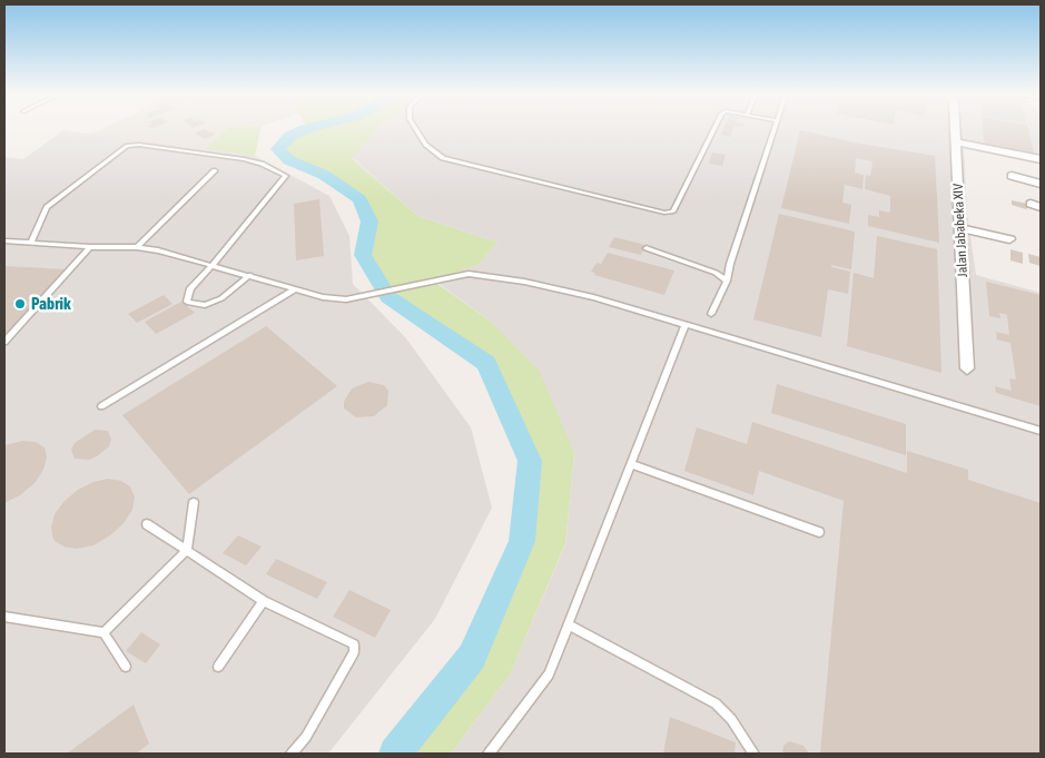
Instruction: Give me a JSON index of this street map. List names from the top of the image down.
{
  "streets": {
    "street": ["Jalan Jababeka XIV"]
  },
  "places": ["Pabrik"]
}
